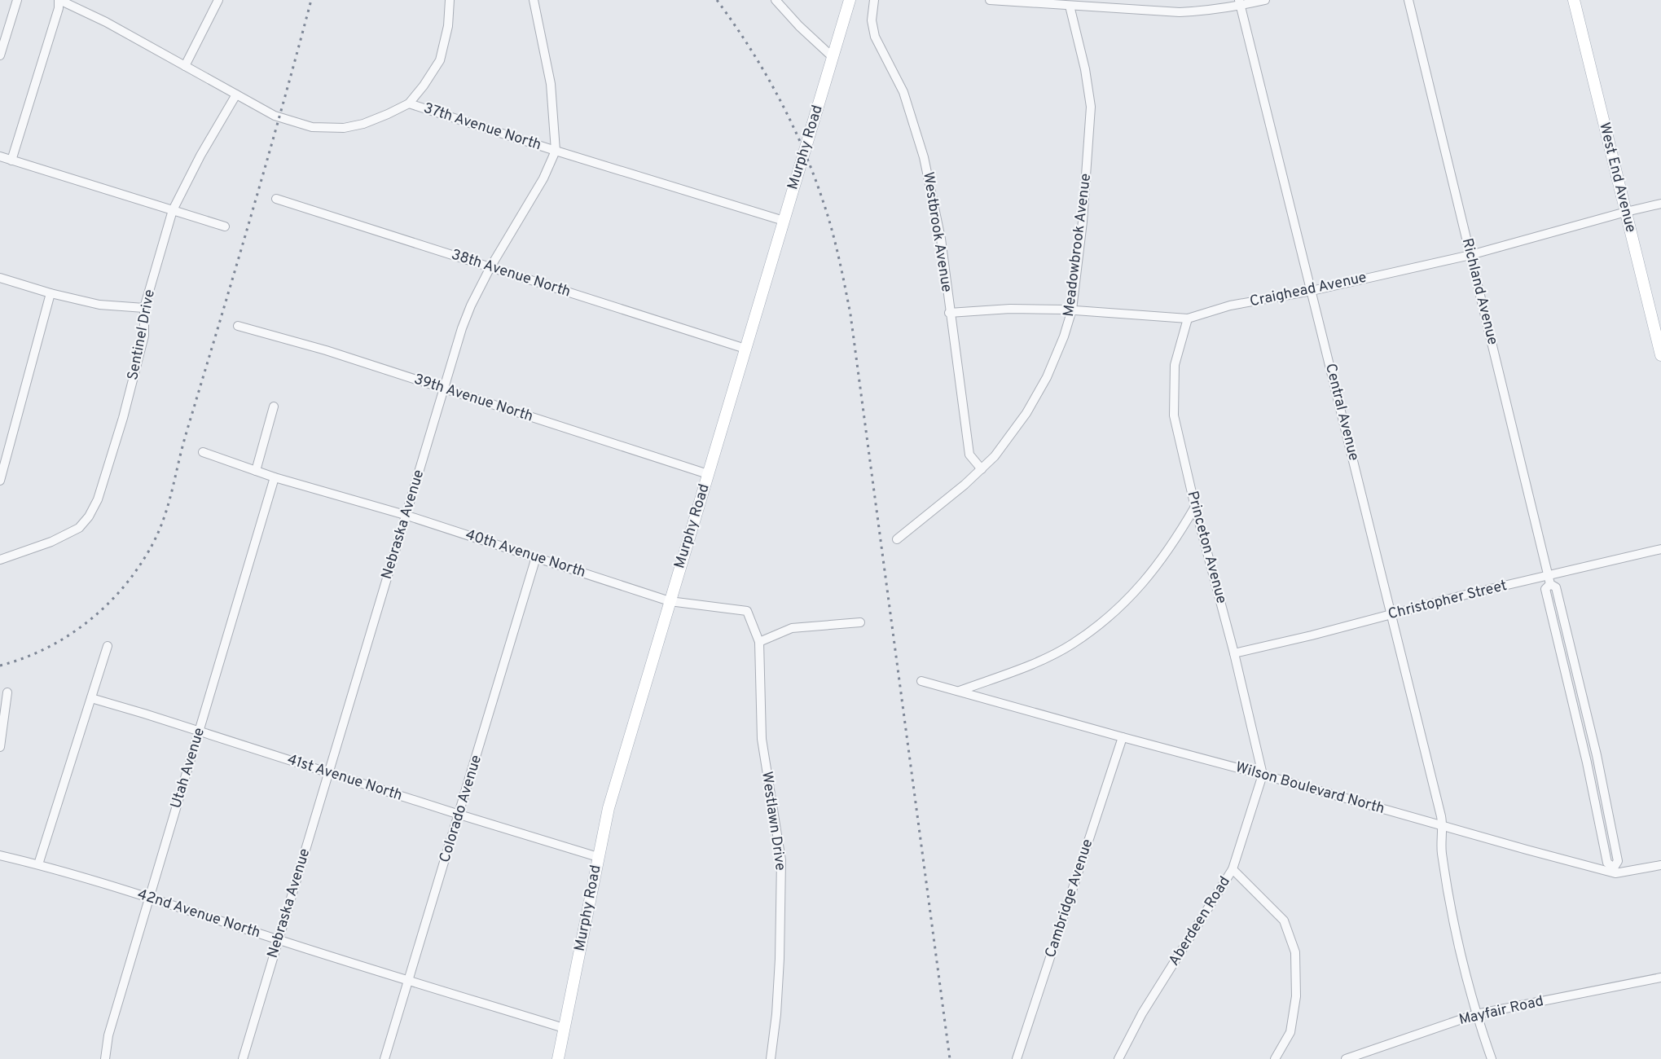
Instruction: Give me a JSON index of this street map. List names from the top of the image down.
{
  "streets": {
    "main road": ["Murphy Road", "West End Avenue"],
    "street": [
      "37th Avenue North",
      "Westbrook Avenue",
      "Meadowbrook Avenue",
      "38th Avenue North",
      "Craighead Avenue",
      "Richland Avenue",
      "Sentinel Drive",
      "39th Avenue North",
      "Central Avenue",
      "Nebraska Avenue",
      "Princeton Avenue",
      "40th Avenue North",
      "Christopher Street",
      "Utah Avenue",
      "41st Avenue North",
      "Wilson Boulevard North",
      "Colorado Avenue",
      "Westlawn Drive",
      "Cambridge Avenue",
      "42nd Avenue North",
      "Aberdeen Road",
      "Mayfair Road"
    ]
  },
  "crossings": [
    ["37th Avenue North", "Murphy Road"],
    ["37th Avenue North", "Sentinel Drive"],
    ["37th Avenue North", "Nebraska Avenue"],
    ["Murphy Road", "38th Avenue North"],
    ["Murphy Road", "39th Avenue North"],
    ["Murphy Road", "40th Avenue North"],
    ["Murphy Road", "41st Avenue North"],
    ["Murphy Road", "42nd Avenue North"],
    ["West End Avenue", "Craighead Avenue"],
    ["Westbrook Avenue", "Meadowbrook Avenue"],
    ["Westbrook Avenue", "Craighead Avenue"],
    ["Meadowbrook Avenue", "Craighead Avenue"],
    ["38th Avenue North", "Nebraska Avenue"],
    ["Craighead Avenue", "Richland Avenue"],
    ["Craighead Avenue", "Central Avenue"],
    ["Craighead Avenue", "Princeton Avenue"],
    ["Richland Avenue", "Christopher Street"],
    ["Richland Avenue", "Wilson Boulevard North"],
    ["39th Avenue North", "Nebraska Avenue"],
    ["Central Avenue", "Christopher Street"],
    ["Central Avenue", "Wilson Boulevard North"],
    ["Central Avenue", "Mayfair Road"],
    ["Nebraska Avenue", "40th Avenue North"],
    ["Nebraska Avenue", "41st Avenue North"],
    ["Nebraska Avenue", "42nd Avenue North"],
    ["Princeton Avenue", "Christopher Street"],
    ["Princeton Avenue", "Wilson Boulevard North"],
    ["Princeton Avenue", "Aberdeen Road"],
    ["40th Avenue North", "Utah Avenue"],
    ["40th Avenue North", "Colorado Avenue"],
    ["40th Avenue North", "Westlawn Drive"],
    ["Utah Avenue", "41st Avenue North"],
    ["Utah Avenue", "42nd Avenue North"],
    ["41st Avenue North", "Colorado Avenue"],
    ["Wilson Boulevard North", "Cambridge Avenue"],
    ["Wilson Boulevard North", "Aberdeen Road"],
    ["Colorado Avenue", "42nd Avenue North"]
  ]
}
